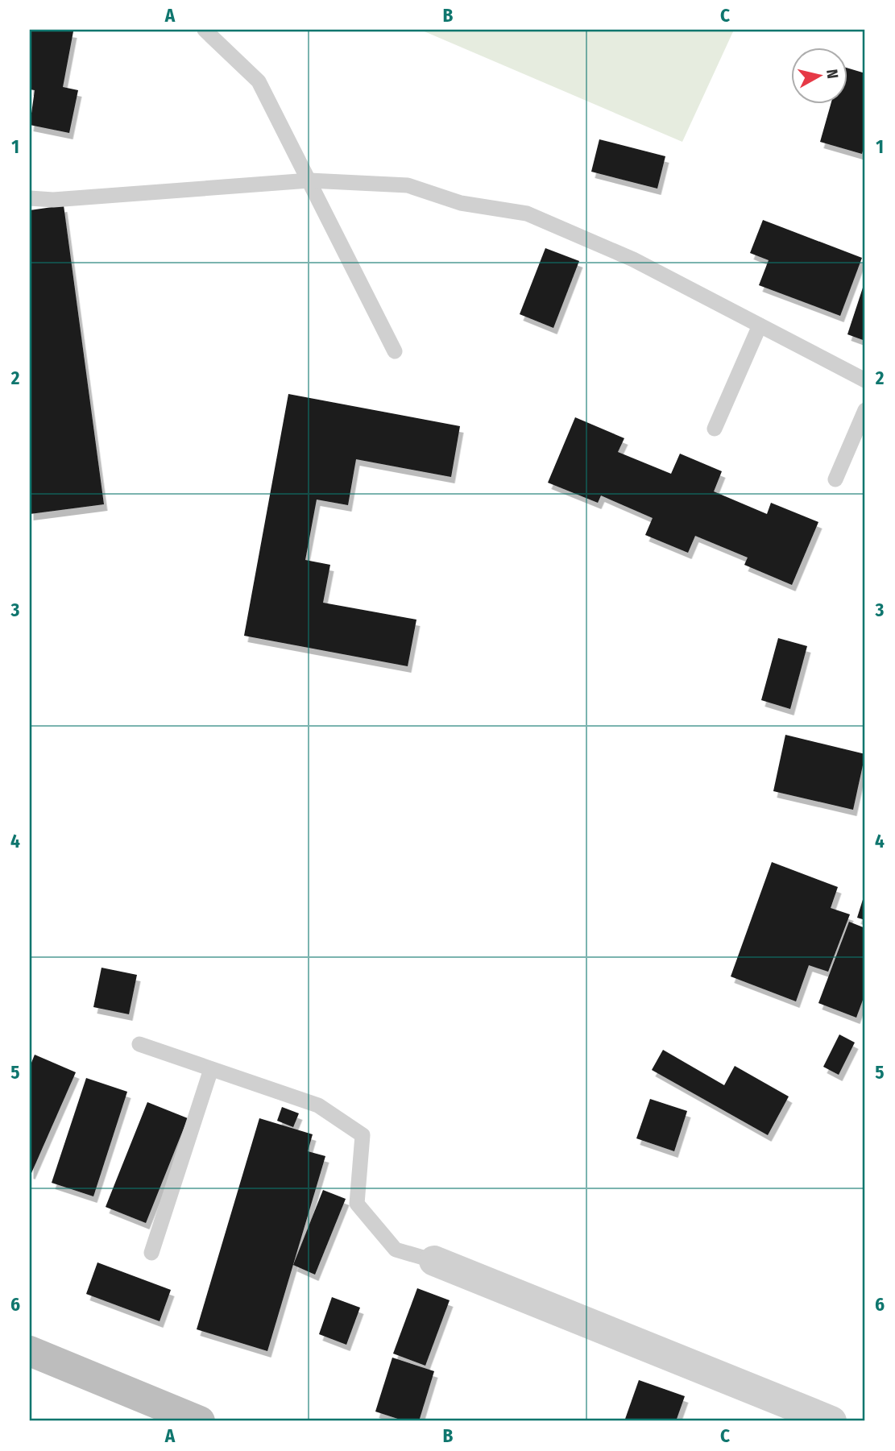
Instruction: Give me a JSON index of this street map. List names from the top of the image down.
{
  "north": "right",
  "grid": {
    "columns": ["A", "B", "C"],
    "rows": [
      "1",
      "2",
      "3",
      "4",
      "5",
      "6"
    ]
  }
}
